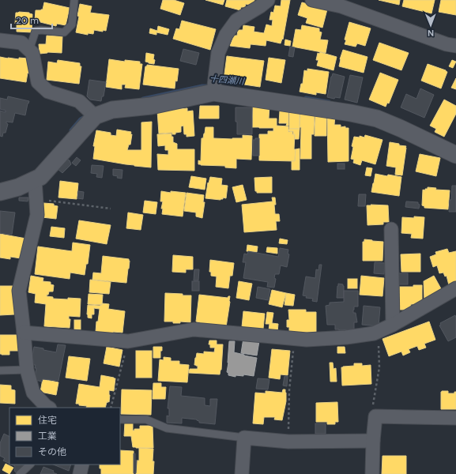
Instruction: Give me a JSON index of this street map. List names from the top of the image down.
{
  "water": ["十四瀬川"],
  "legend": ["住宅", "工業", "その他"],
  "scale_bar": "20 m",
  "north": "bottom"
}
